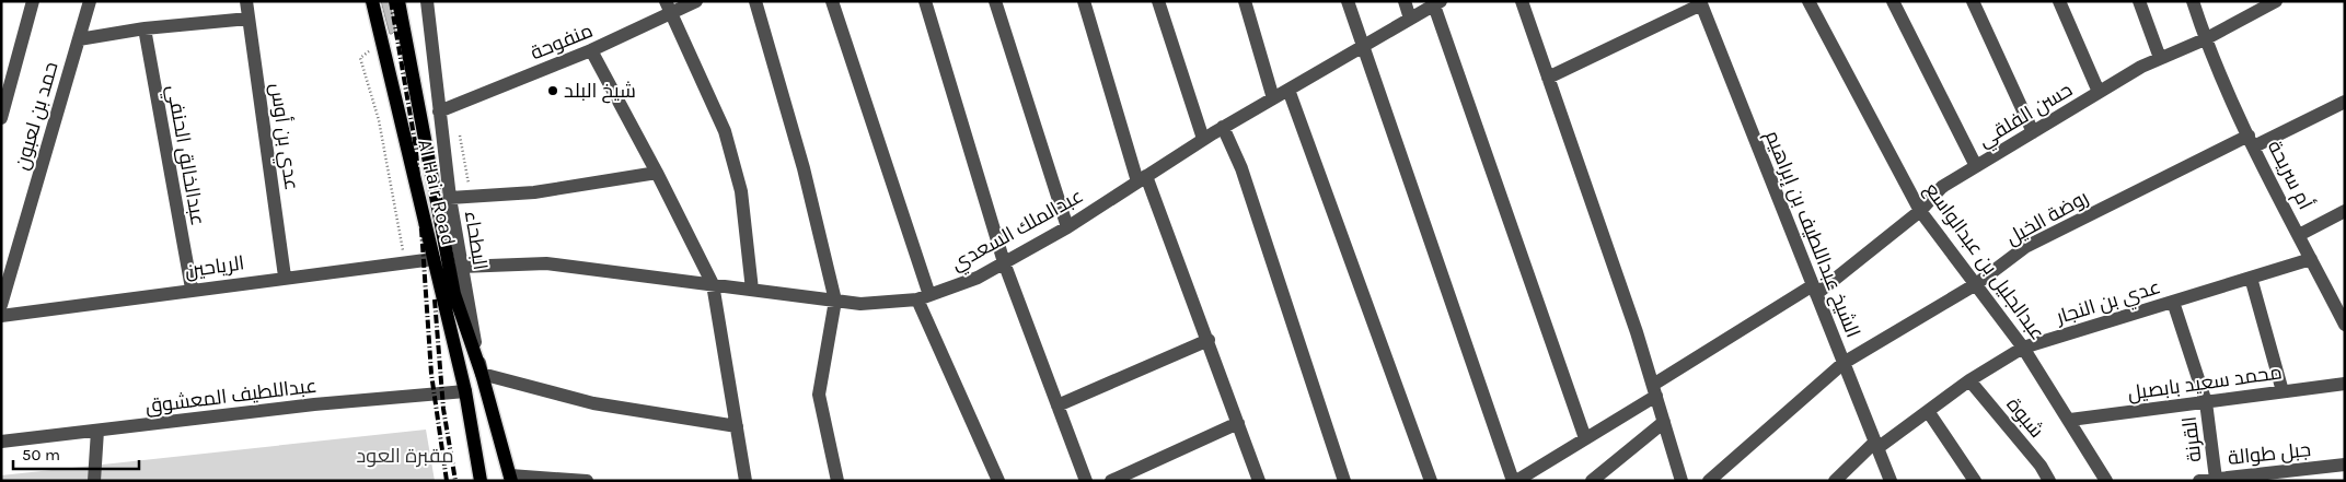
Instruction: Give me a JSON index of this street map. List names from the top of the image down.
{
  "streets": {
    "main road": ["Al Hair Road", "البطحاء"],
    "street": [
      "منفوحة",
      "حسن الفلقي",
      "حمد بن لعبون",
      "عدي بن أوس",
      "عبدالخالق الحنفي",
      "أم سريحة",
      "روضة الخيل",
      "عبدالملك السعدي",
      "الشيخ عبداللطيف بن إبراهيم",
      "عبدالجليل بن عبدالواسع",
      "الرياحين",
      "عدي بن النجار",
      "محمد سعيد بابصيل",
      "عبداللطيف المعشوق",
      "شبوة",
      "القرنة",
      "جبل طوالة"
    ]
  },
  "crossings": [
    ["منفوحة", "البطحاء"],
    ["حسن الفلقي", "أم سريحة"],
    ["حسن الفلقي", "الشيخ عبداللطيف بن إبراهيم"],
    ["حسن الفلقي", "عبدالجليل بن عبدالواسع"],
    ["عدي بن أوس", "الرياحين"],
    ["عبدالخالق الحنفي", "الرياحين"],
    ["أم سريحة", "روضة الخيل"],
    ["أم سريحة", "عدي بن النجار"],
    ["Al Hair Road", "البطحاء"],
    ["Al Hair Road", "الرياحين"],
    ["Al Hair Road", "عبداللطيف المعشوق"],
    ["روضة الخيل", "الشيخ عبداللطيف بن إبراهيم"],
    ["روضة الخيل", "عبدالجليل بن عبدالواسع"],
    ["عبدالملك السعدي", "البطحاء"],
    ["الشيخ عبداللطيف بن إبراهيم", "عدي بن النجار"],
    ["البطحاء", "الرياحين"],
    ["عبدالجليل بن عبدالواسع", "عدي بن النجار"],
    ["عبدالجليل بن عبدالواسع", "محمد سعيد بابصيل"],
    ["عدي بن النجار", "شبوة"],
    ["عدي بن النجار", "القرنة"],
    ["محمد سعيد بابصيل", "القرنة"],
    ["القرنة", "جبل طوالة"]
  ],
  "parks": ["مقبرة العود"],
  "places": ["شيخ البلد"],
  "scale_bar": "50 m"
}
